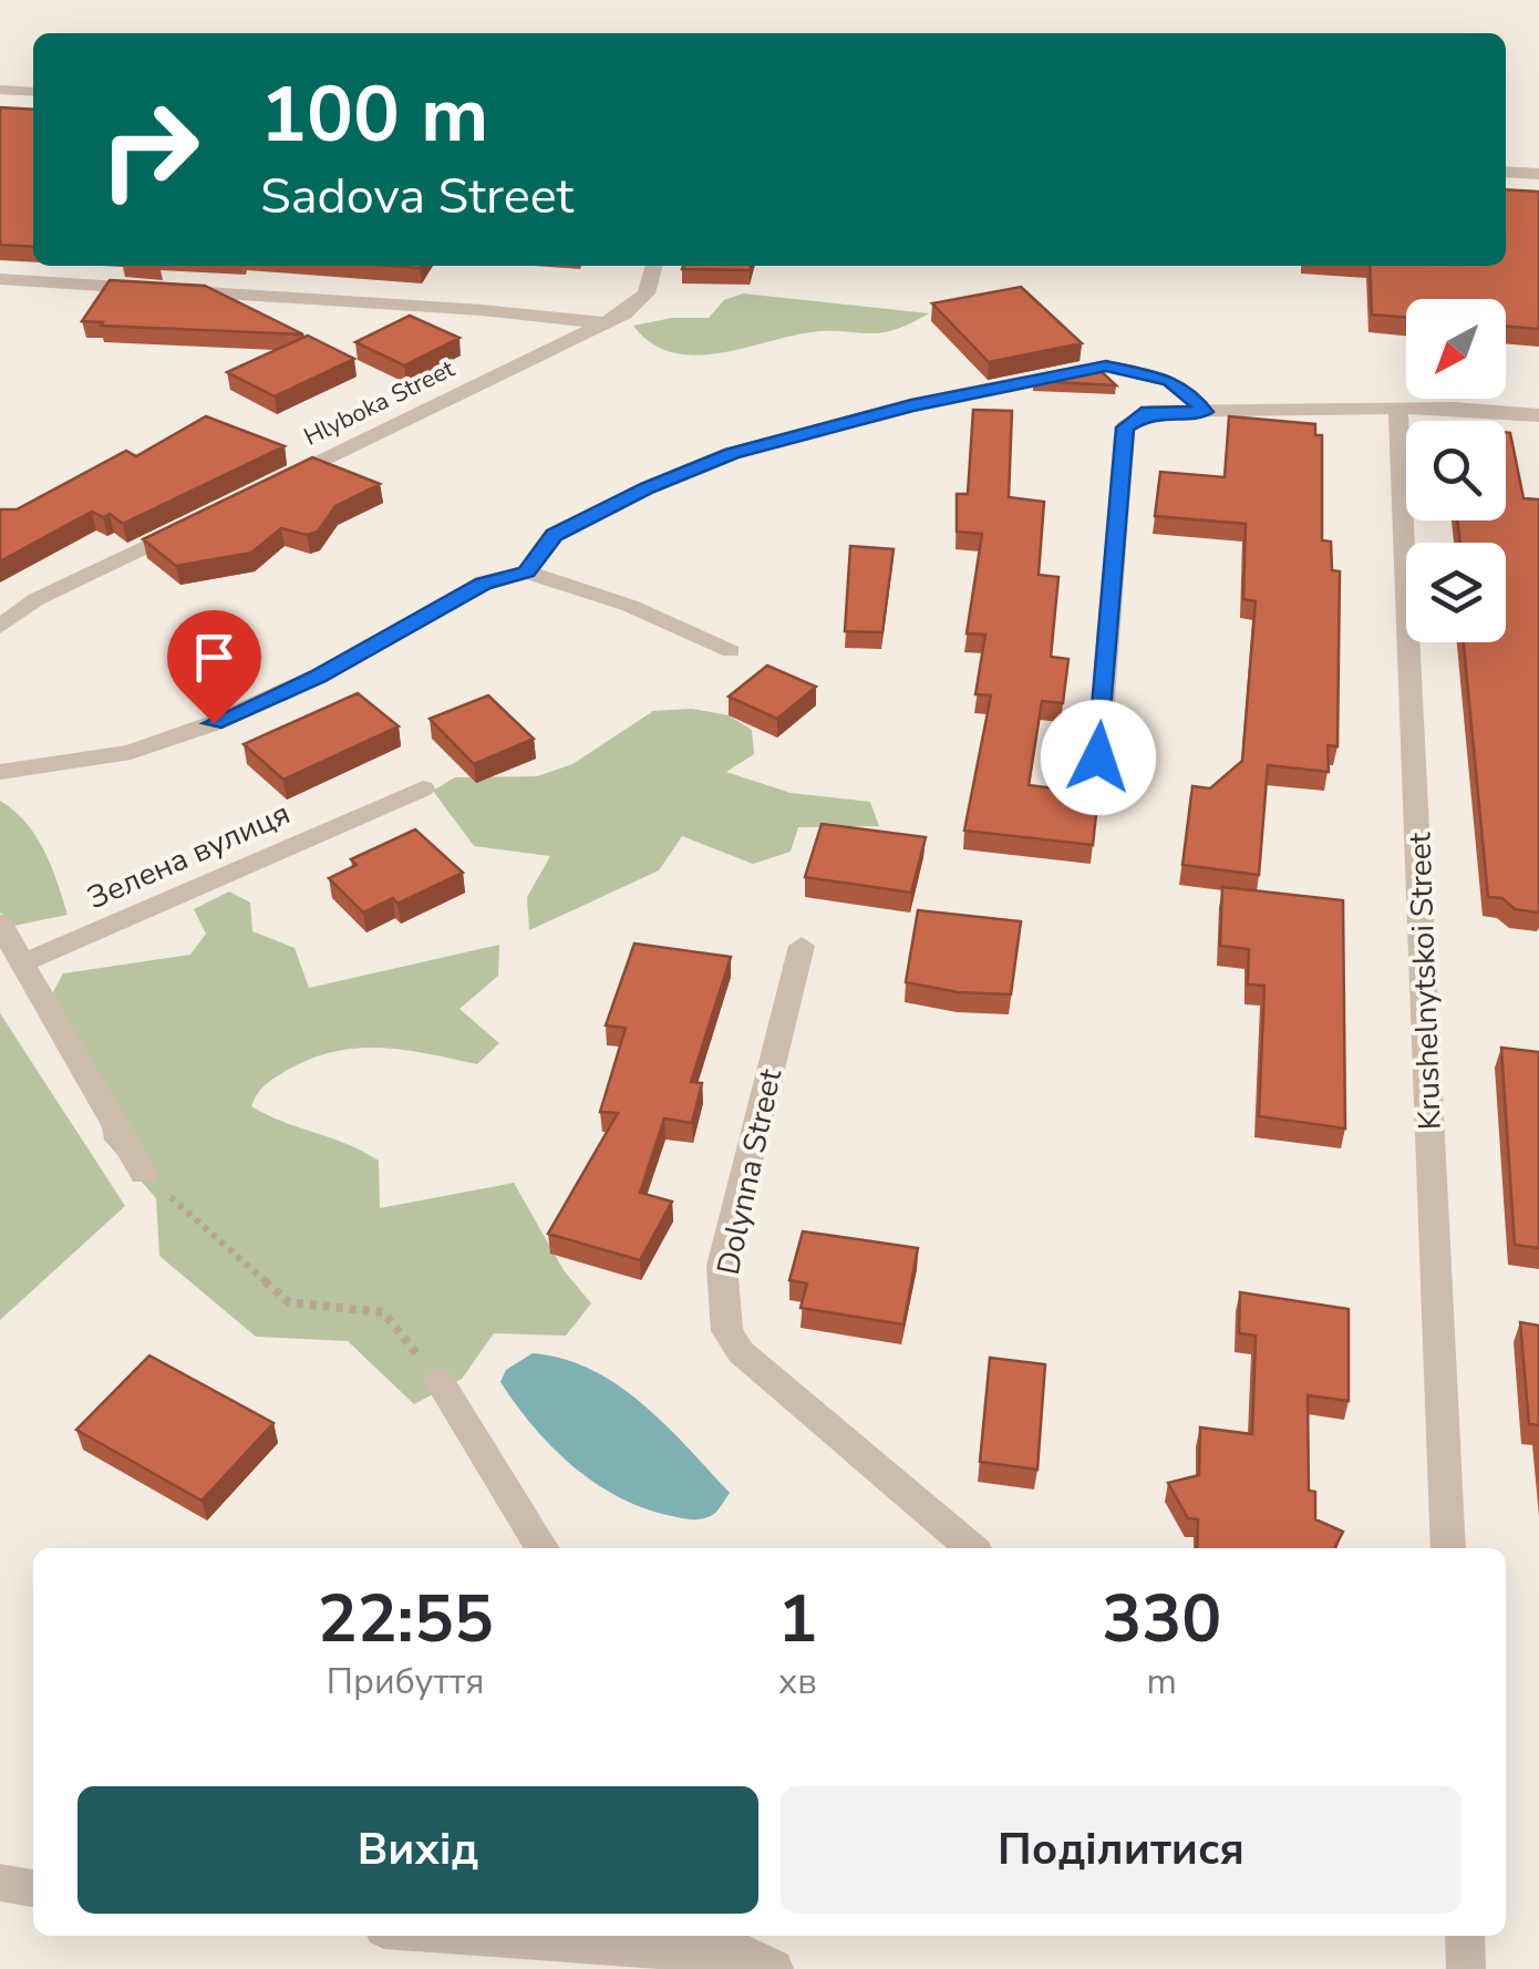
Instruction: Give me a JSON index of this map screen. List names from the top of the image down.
{
  "streets": {
    "street": [
      "Hlyboka Street",
      "Зелена вулиця",
      "Krushelnytskoi Street",
      "Dolynna Street"
    ]
  },
  "north": "bottom left",
  "page": {
    "turn": ["100 m", "Sadova Street"],
    "eta": [
      "22:55",
      "Прибуття",
      "1",
      "хв",
      "330",
      "m"
    ],
    "buttons": ["Вихід", "Поділитися"]
  }
}
